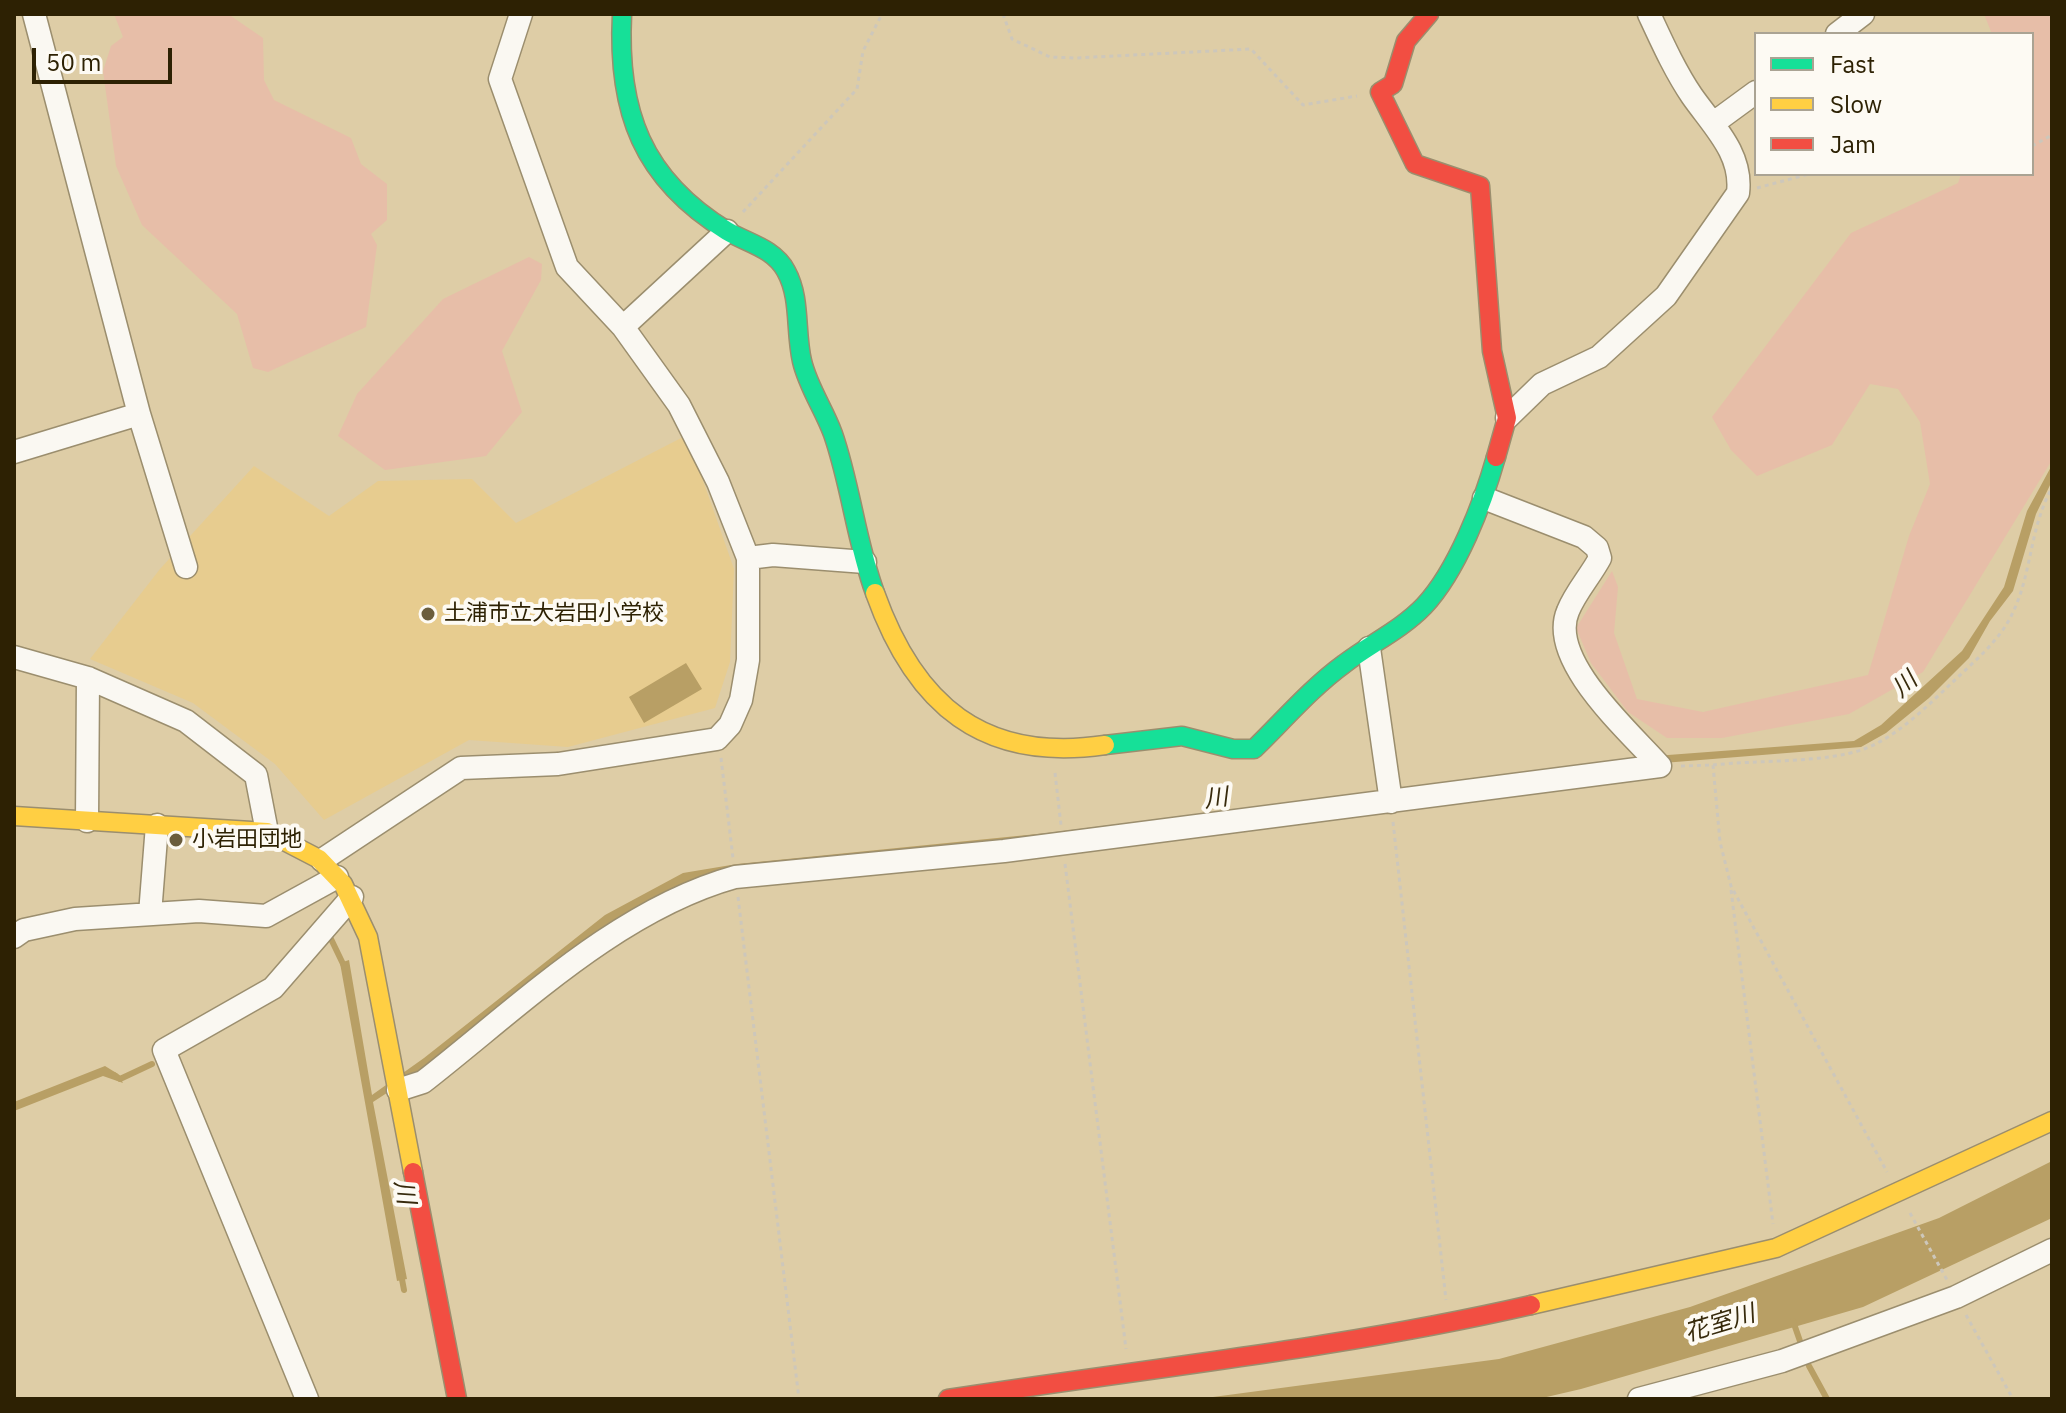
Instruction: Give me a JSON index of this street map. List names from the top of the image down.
{
  "water": ["川", "花室川"],
  "places": ["土浦市立大岩田小学校", "小岩田団地"],
  "legend": ["Fast", "Slow", "Jam"],
  "scale_bar": "50 m"
}
